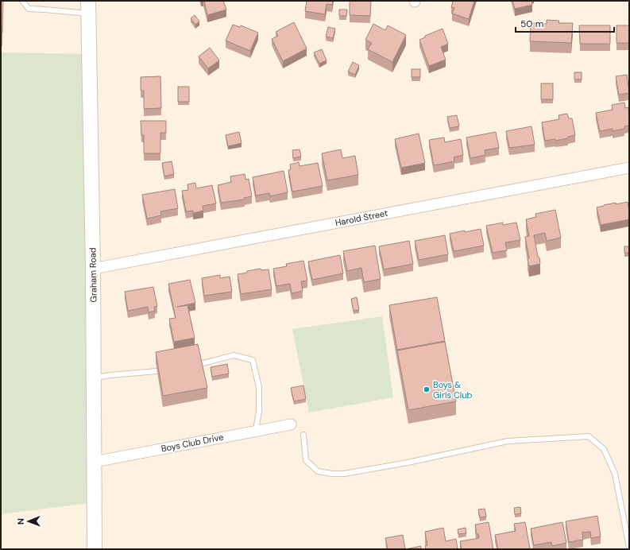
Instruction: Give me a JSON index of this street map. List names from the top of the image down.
{
  "streets": {
    "main road": ["Graham Road"],
    "street": ["Harold Street", "Boys Club Drive"]
  },
  "crossings": [
    ["Harold Street", "Graham Road"],
    ["Graham Road", "Boys Club Drive"]
  ],
  "places": ["Boys & Girls Club"],
  "scale_bar": "50 m",
  "north": "left"
}
